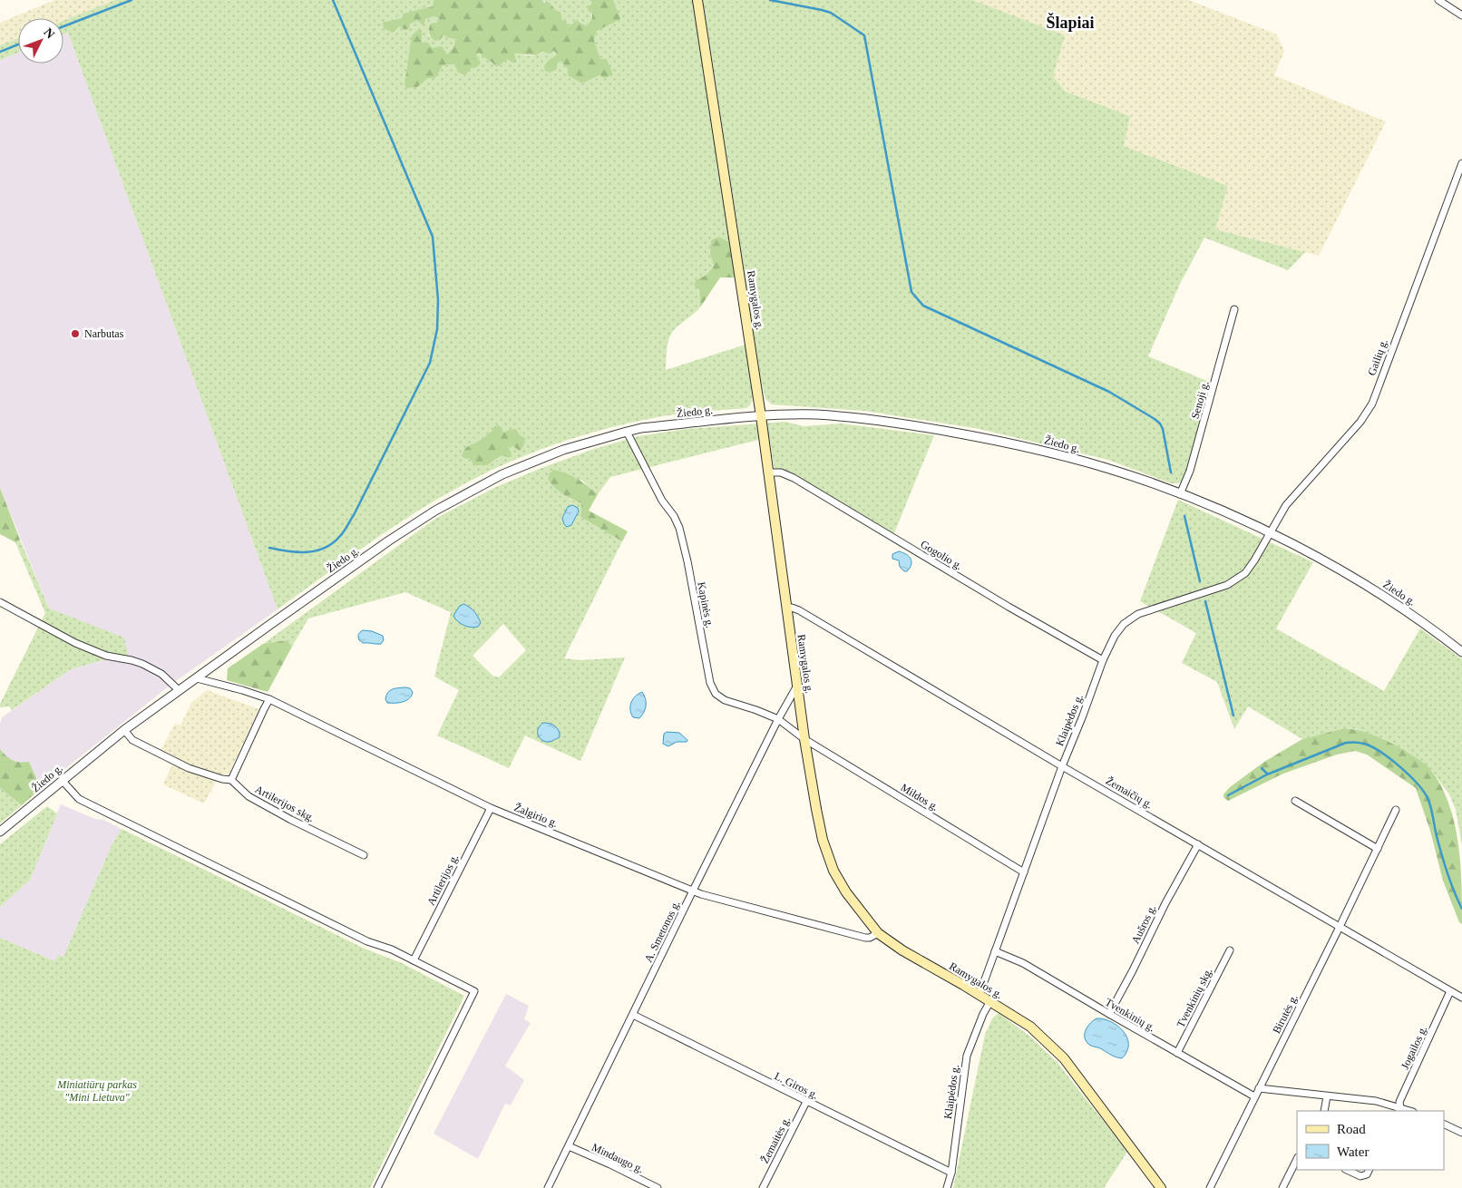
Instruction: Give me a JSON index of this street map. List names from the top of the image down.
{
  "streets": {
    "main road": ["Ramygalos g."],
    "street": [
      "Gailių g.",
      "Senoji g.",
      "Žiedo g.",
      "Gogolio g.",
      "Kapinės g.",
      "Klaipėdos g.",
      "Žemaičių g.",
      "Mildos g.",
      "Artilerijos skg.",
      "Žalgirio g.",
      "Artilerijos g.",
      "Aušros g.",
      "A. Smetonos g.",
      "Tvenkinių skg.",
      "Birutės g.",
      "Tvenkinių g.",
      "Jogailos g.",
      "L. Giros g.",
      "Žemaitės g.",
      "Mindaugo g."
    ]
  },
  "crossings": [
    ["Ramygalos g.", "Žiedo g."],
    ["Ramygalos g.", "Gogolio g."],
    ["Ramygalos g.", "Kapinės g."],
    ["Ramygalos g.", "Klaipėdos g."],
    ["Ramygalos g.", "Žemaičių g."],
    ["Ramygalos g.", "Mildos g."],
    ["Ramygalos g.", "Žalgirio g."],
    ["Ramygalos g.", "A. Smetonos g."],
    ["Gailių g.", "Žiedo g."],
    ["Gailių g.", "Klaipėdos g."],
    ["Senoji g.", "Žiedo g."],
    ["Žiedo g.", "Kapinės g."],
    ["Žiedo g.", "Klaipėdos g."],
    ["Žiedo g.", "Žalgirio g."],
    ["Gogolio g.", "Klaipėdos g."],
    ["Kapinės g.", "Mildos g."],
    ["Kapinės g.", "A. Smetonos g."],
    ["Klaipėdos g.", "Žemaičių g."],
    ["Klaipėdos g.", "Mildos g."],
    ["Klaipėdos g.", "Tvenkinių g."],
    ["Klaipėdos g.", "L. Giros g."],
    ["Žemaičių g.", "Aušros g."],
    ["Žemaičių g.", "Birutės g."],
    ["Žemaičių g.", "Jogailos g."],
    ["Žalgirio g.", "Artilerijos g."],
    ["Žalgirio g.", "A. Smetonos g."],
    ["Aušros g.", "Tvenkinių g."],
    ["A. Smetonos g.", "L. Giros g."],
    ["A. Smetonos g.", "Mindaugo g."],
    ["Tvenkinių skg.", "Tvenkinių g."],
    ["Birutės g.", "Tvenkinių g."],
    ["L. Giros g.", "Žemaitės g."]
  ],
  "districts": ["Šlapiai"],
  "parks": ["Miniatiūrų parkas \"Mini Lietuva\""],
  "places": ["Narbutas"],
  "legend": ["Road", "Water"],
  "north": "top right"
}
